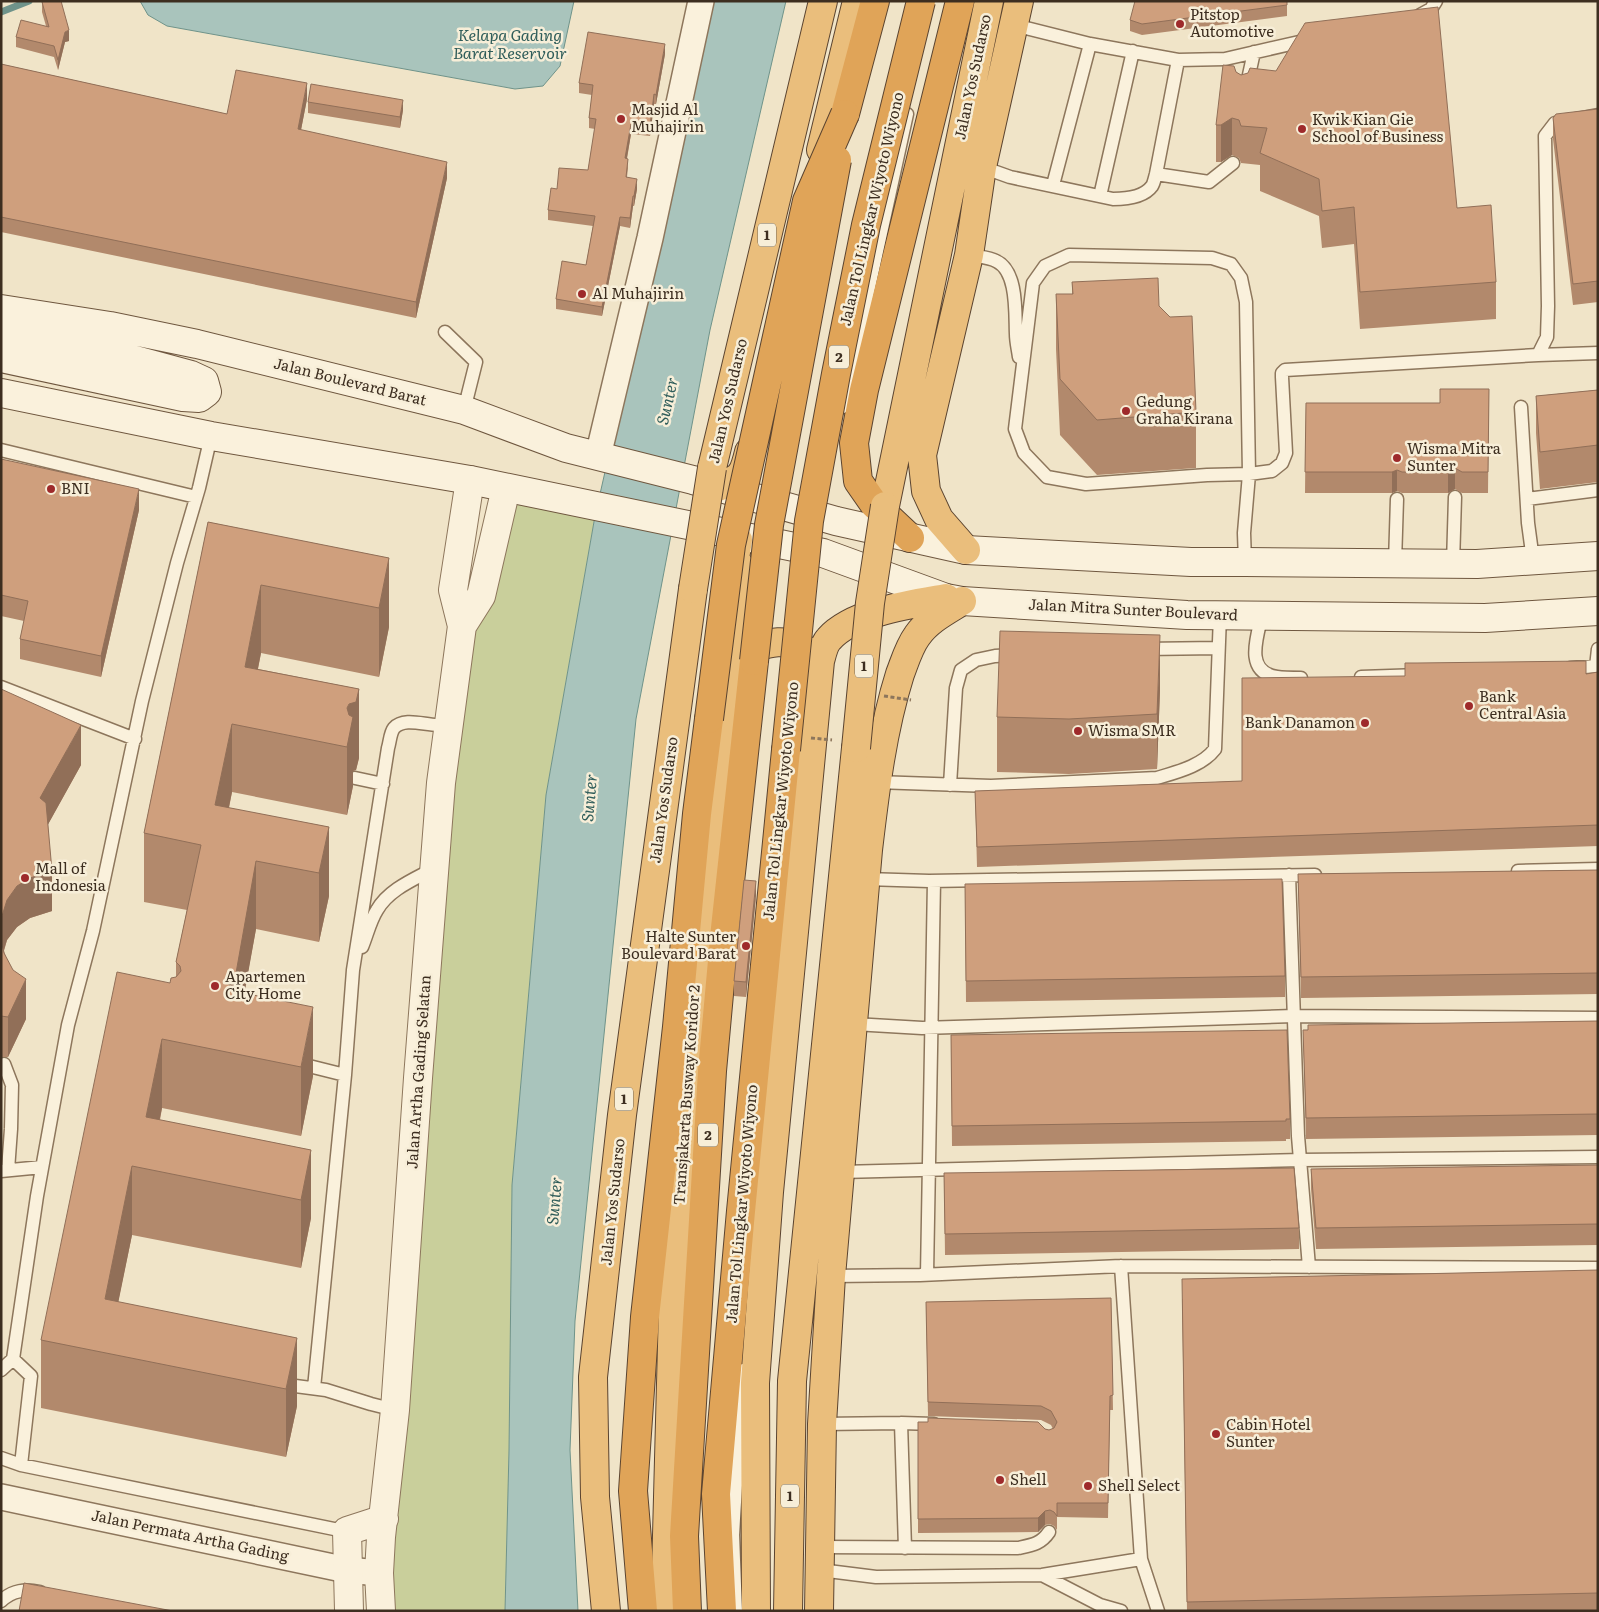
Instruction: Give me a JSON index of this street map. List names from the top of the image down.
{
  "streets": {
    "highway": [
      "Jalan Yos Sudarso",
      "Jalan Tol Lingkar Wiyoto Wiyono",
      "1",
      "2"
    ],
    "main road": ["Jalan Boulevard Barat", "Jalan Mitra Sunter Boulevard", "Jalan Artha Gading Selatan"],
    "street": ["Jalan Permata Artha Gading"],
    "lane": ["Transjakarta Busway Koridor 2"]
  },
  "crossings": [
    ["Jalan Mitra Sunter Boulevard", "Jalan Artha Gading Selatan"],
    ["Jalan Artha Gading Selatan", "Jalan Permata Artha Gading"]
  ],
  "water": ["Kelapa Gading Barat Reservoir", "Sunter"],
  "places": [
    "Pitstop Automotive",
    "Masjid Al Muhajirin",
    "Kwik Kian Gie School of Business",
    "Al Muhajirin",
    "Gedung Graha Kirana",
    "Wisma Mitra Sunter",
    "BNI",
    "Bank Central Asia",
    "Bank Danamon",
    "Wisma SMR",
    "Mall of Indonesia",
    "Halte Sunter Boulevard Barat",
    "Apartemen City Home",
    "Cabin Hotel Sunter",
    "Shell",
    "Shell Select"
  ]
}
